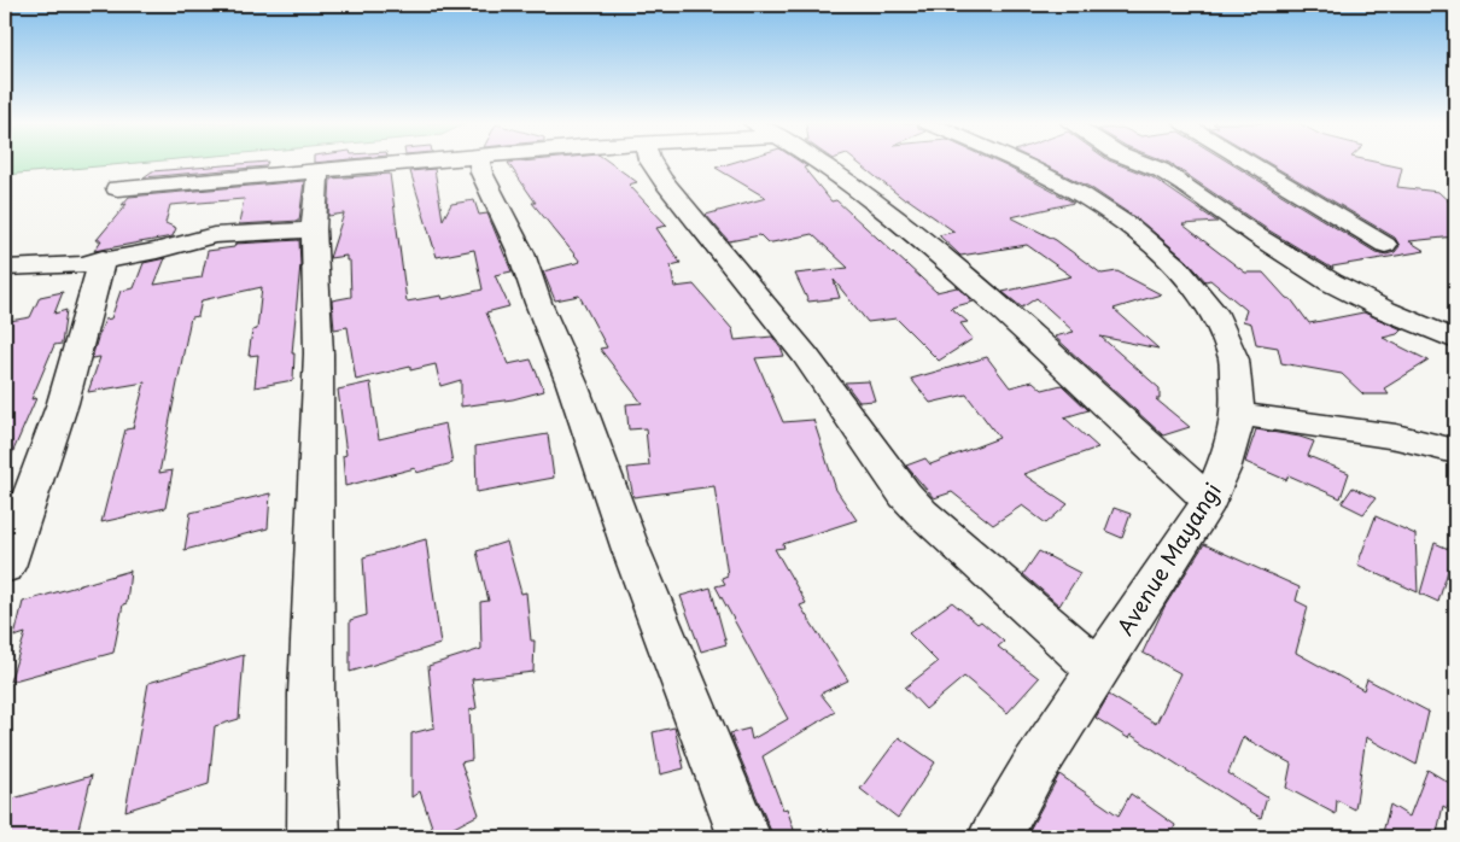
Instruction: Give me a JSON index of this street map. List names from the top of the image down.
{
  "streets": {
    "street": ["Avenue Mayangi"]
  }
}
